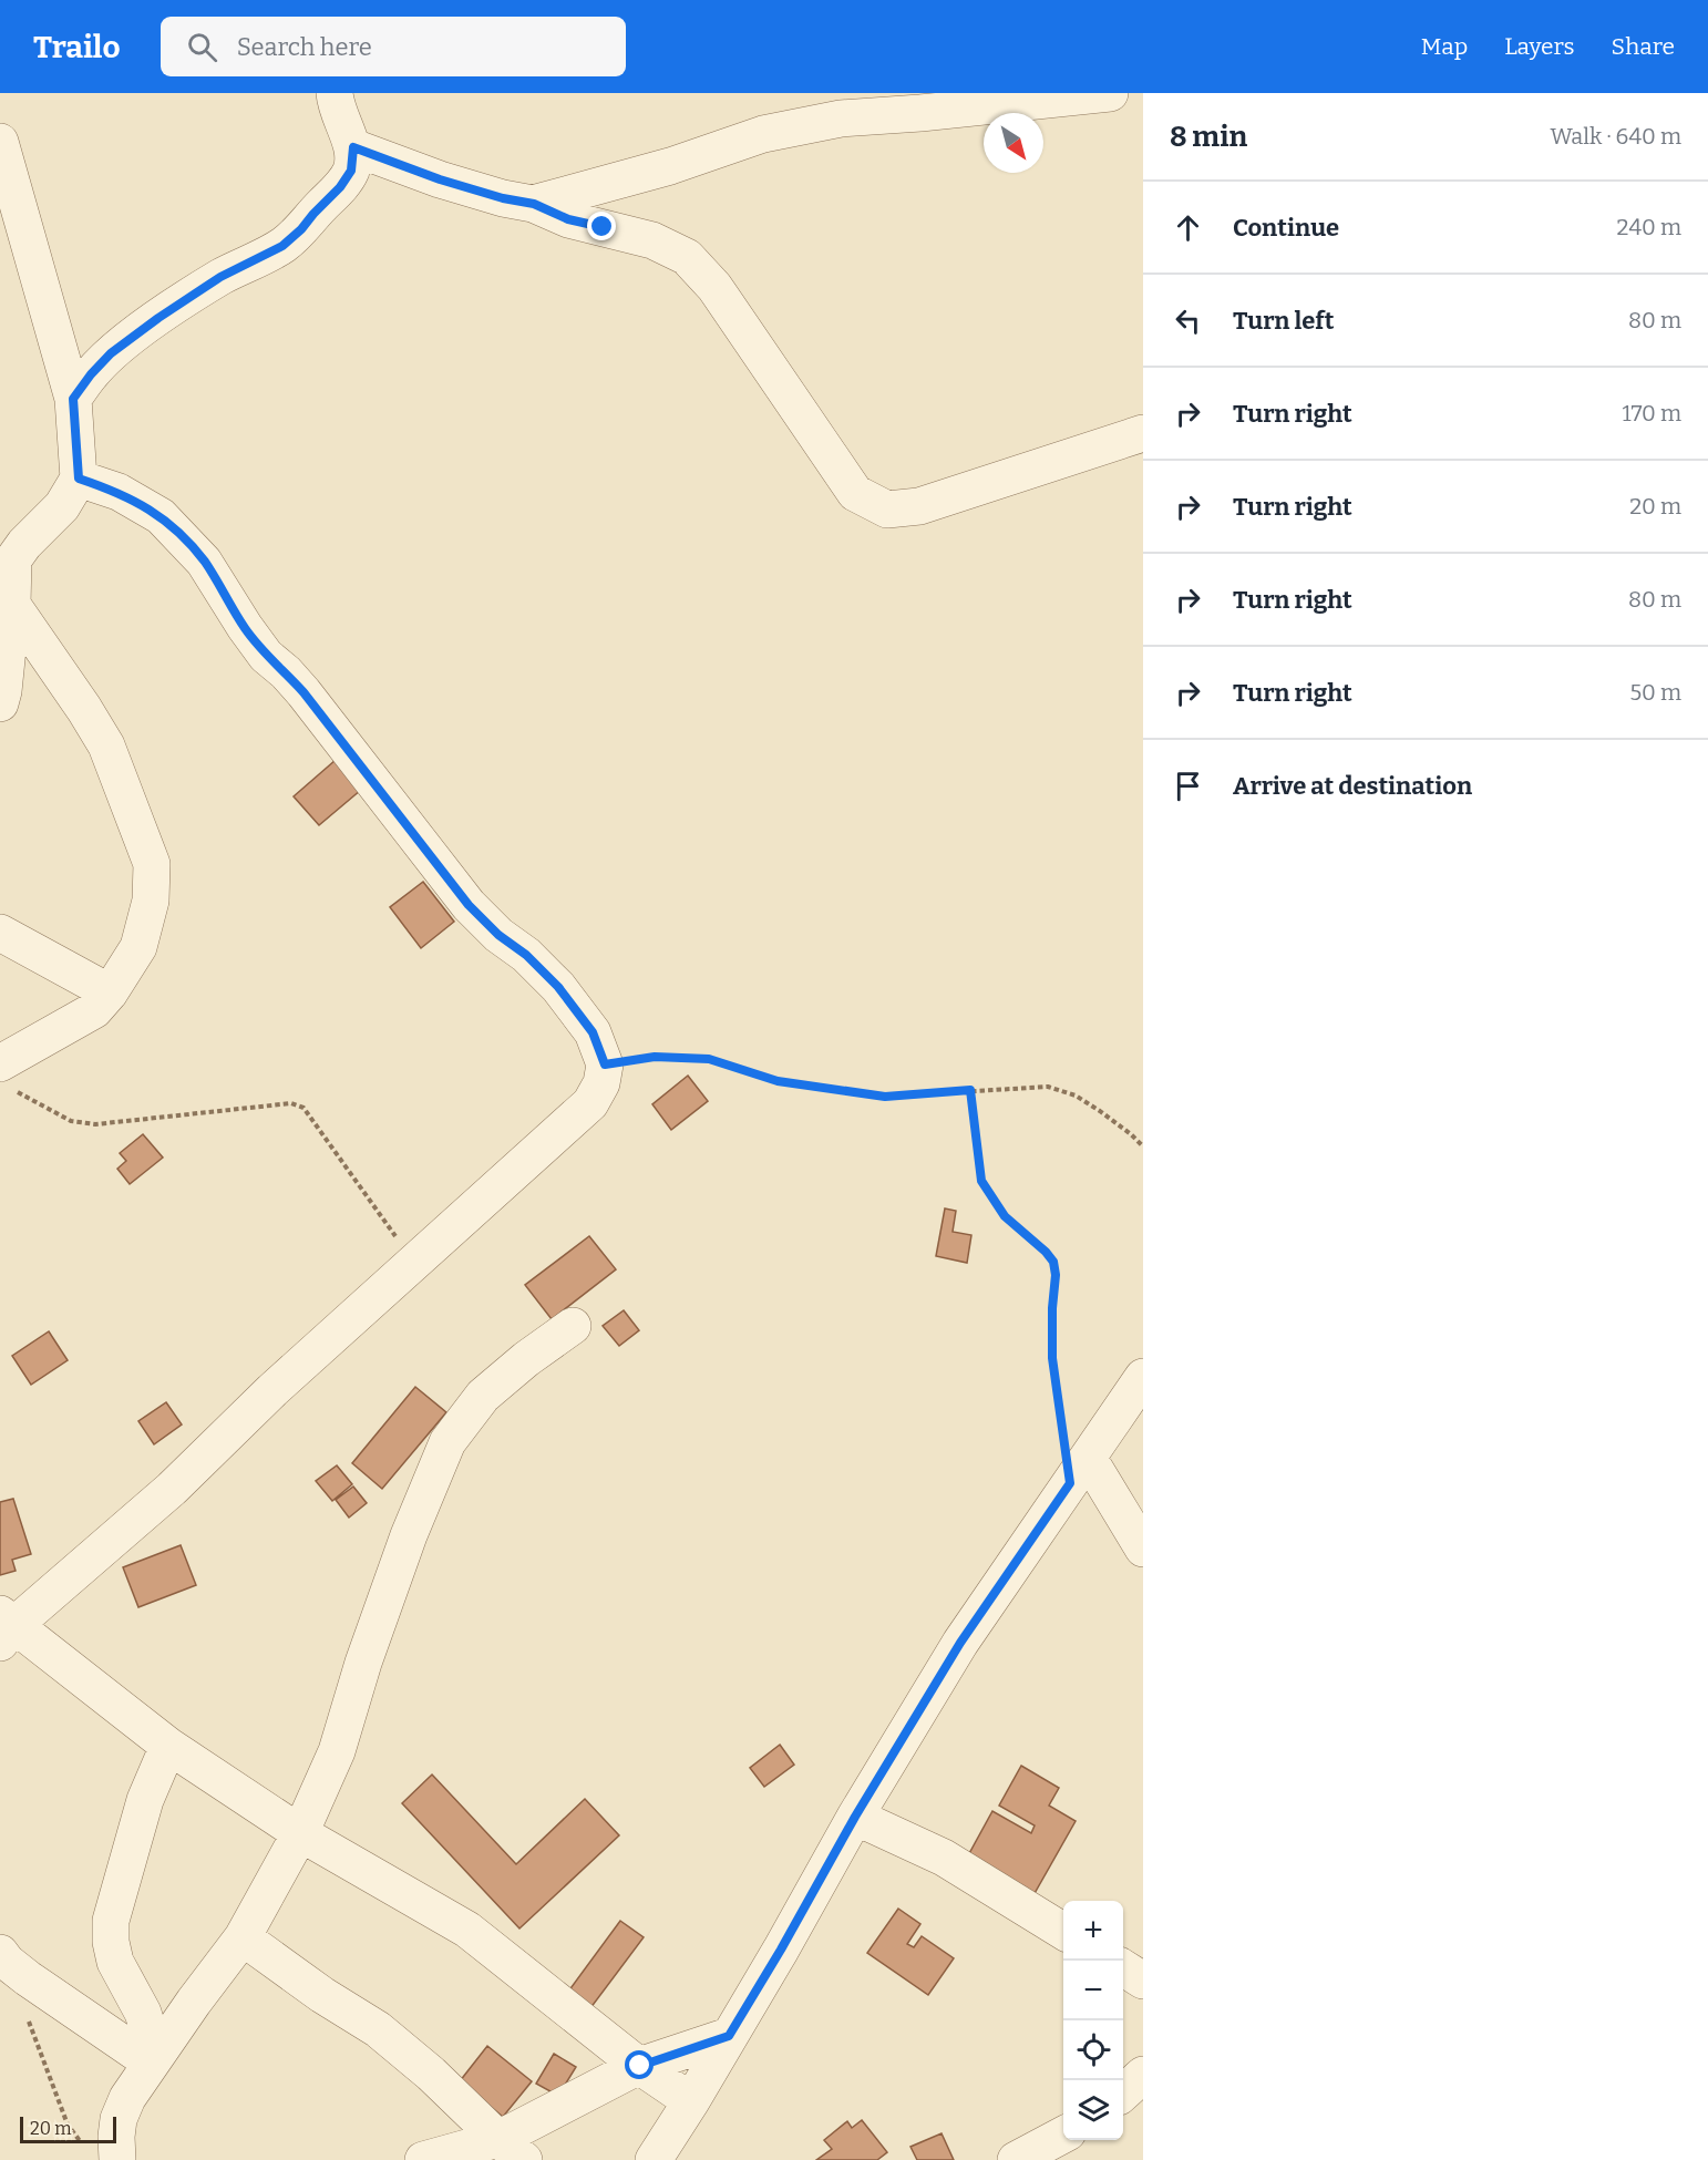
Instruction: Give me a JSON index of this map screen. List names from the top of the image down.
{
  "scale_bar": "20 m",
  "north": "bottom right",
  "page": {
    "header": "Trailo",
    "search": "Search here",
    "nav": ["Map", "Layers", "Share"],
    "heading": ["8 min", "Walk · 640 m"],
    "list": [
      ["Continue", "240 m"],
      ["Turn left", "80 m"],
      ["Turn right", "170 m"],
      ["Turn right", "20 m"],
      ["Turn right", "80 m"],
      ["Turn right", "50 m"],
      "Arrive at destination"
    ],
    "map_buttons": ["+", "−"],
    "scale": "20 m"
  }
}
